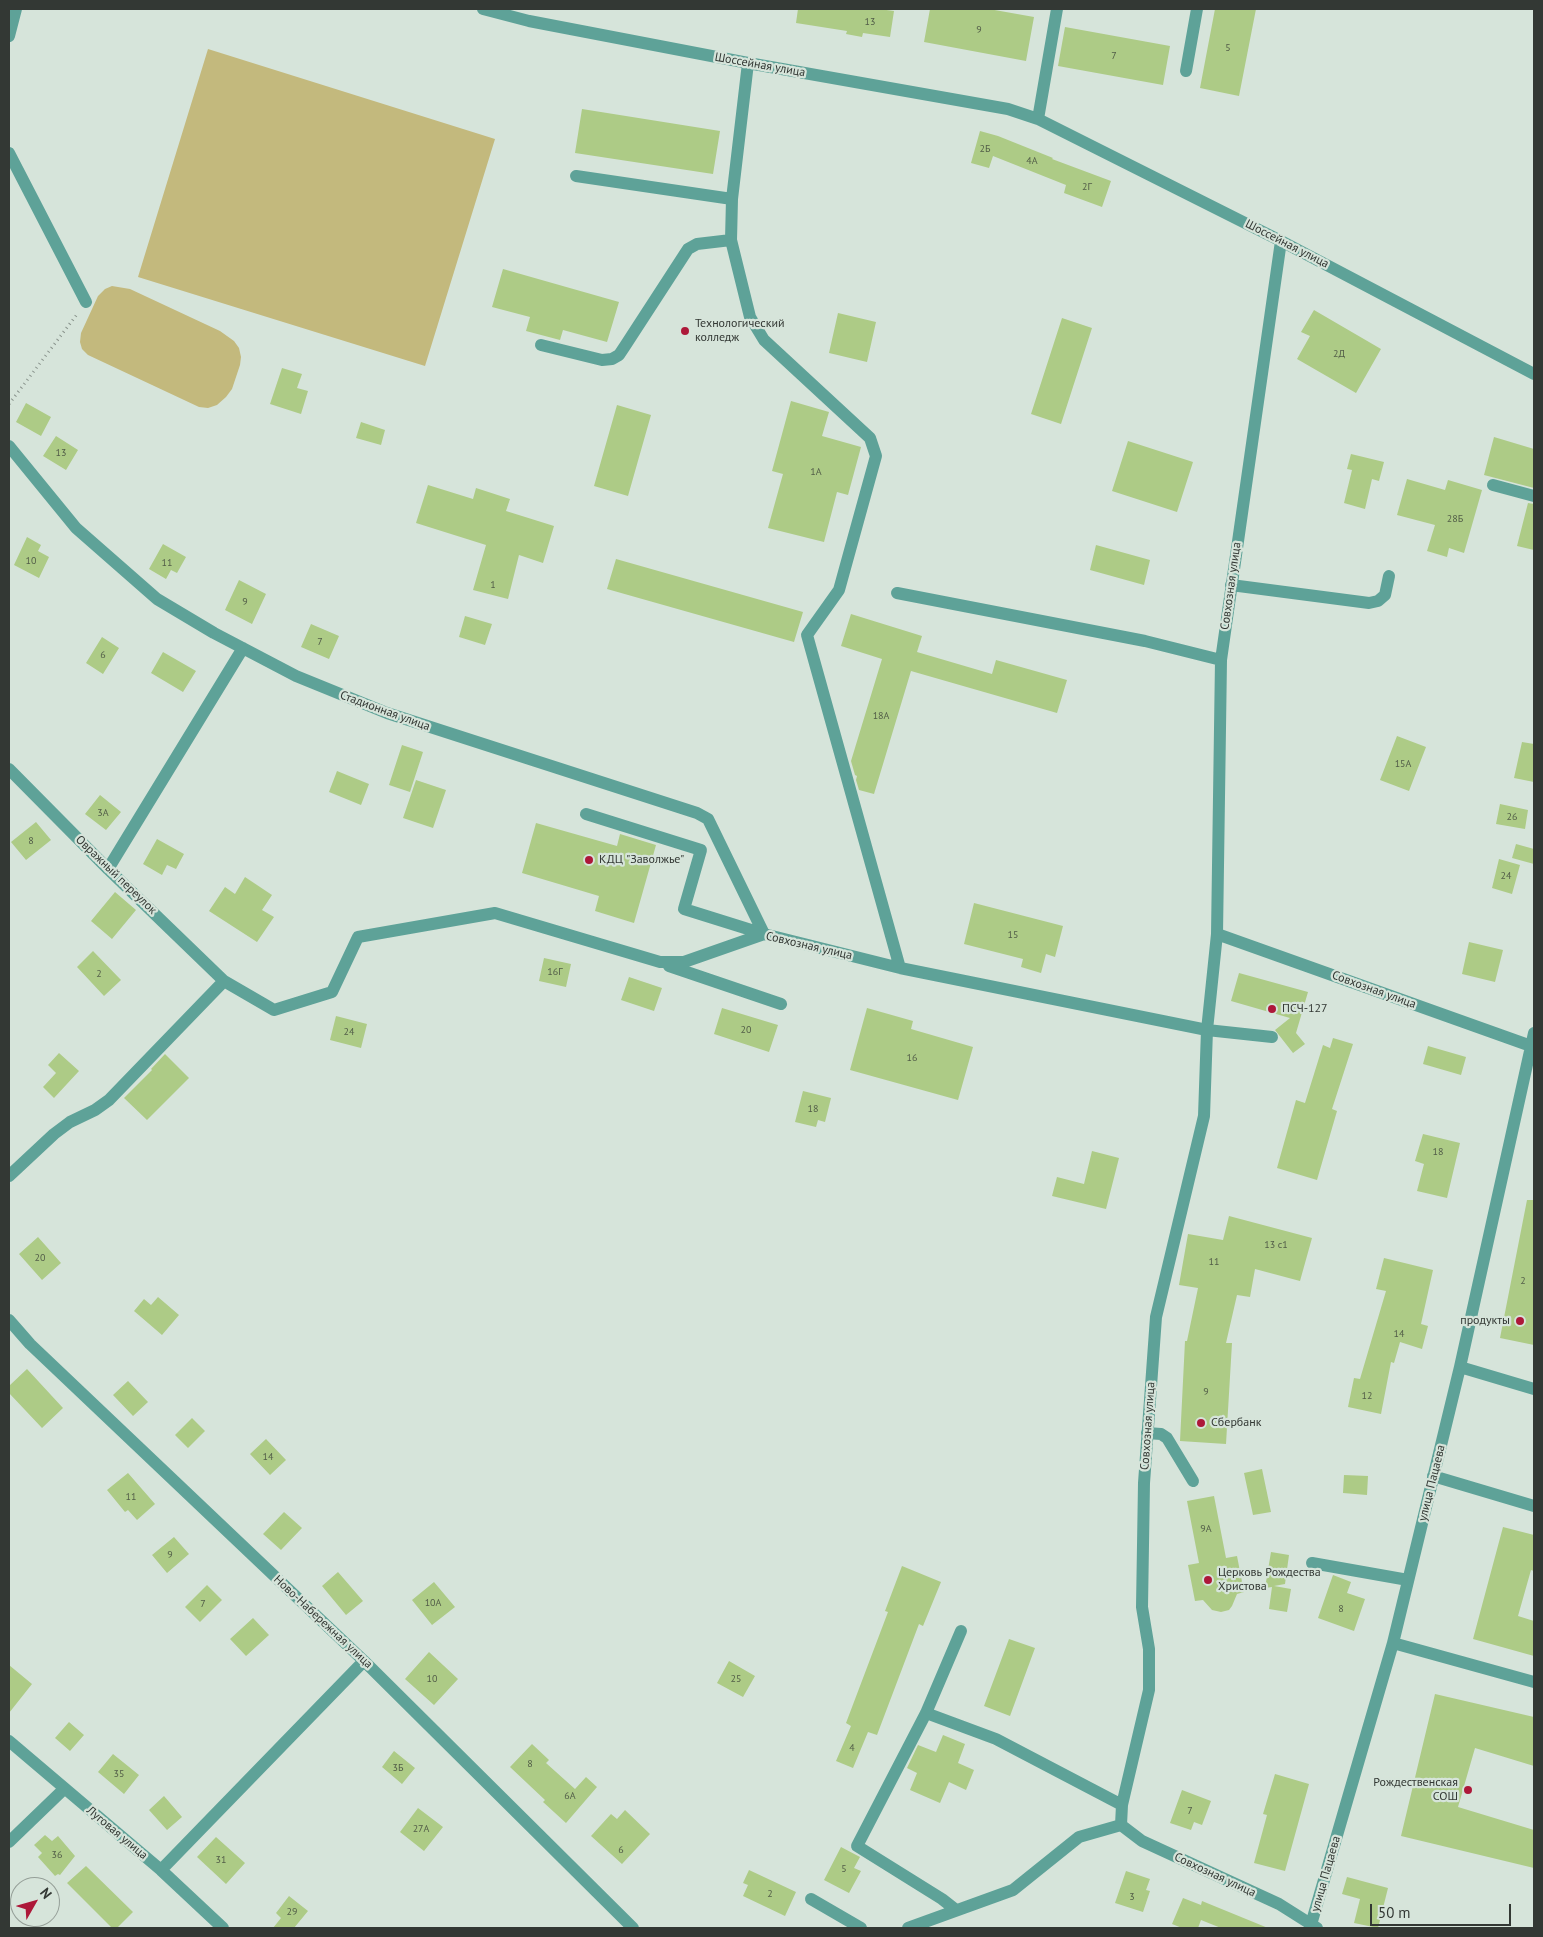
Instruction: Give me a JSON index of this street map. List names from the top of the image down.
{
  "streets": {
    "street": [
      "Шоссейная улица",
      "Совхозная улица",
      "Стадионная улица",
      "Овражный переулок",
      "улица Пацаева",
      "Ново-Набережная улица",
      "Луговая улица"
    ]
  },
  "crossings": [
    ["Шоссейная улица", "Совхозная улица"],
    ["Совхозная улица", "Стадионная улица"],
    ["Совхозная улица", "Овражный переулок"],
    ["Совхозная улица", "улица Пацаева"]
  ],
  "places": [
    "Технологический колледж",
    "КДЦ \"Заволжье\"",
    "ПСЧ-127",
    "продукты",
    "Сбербанк",
    "Церковь Рождества Христова",
    "Рождественская СОШ"
  ],
  "house_numbers": [
    "13",
    "9",
    "5",
    "7",
    "2Б",
    "4А",
    "2Г",
    "2Д",
    "13",
    "1А",
    "28Б",
    "10",
    "11",
    "1",
    "9",
    "7",
    "6",
    "18А",
    "15А",
    "3А",
    "26",
    "8",
    "24",
    "15",
    "16Г",
    "2",
    "20",
    "24",
    "16",
    "18",
    "18",
    "13 с1",
    "20",
    "11",
    "2",
    "14",
    "9",
    "12",
    "14",
    "11",
    "9А",
    "9",
    "10А",
    "7",
    "8",
    "10",
    "25",
    "4",
    "8",
    "3Б",
    "35",
    "6А",
    "7",
    "27А",
    "6",
    "36",
    "31",
    "5",
    "2",
    "3",
    "29"
  ],
  "scale_bar": "50 m",
  "north": "top right"
}
